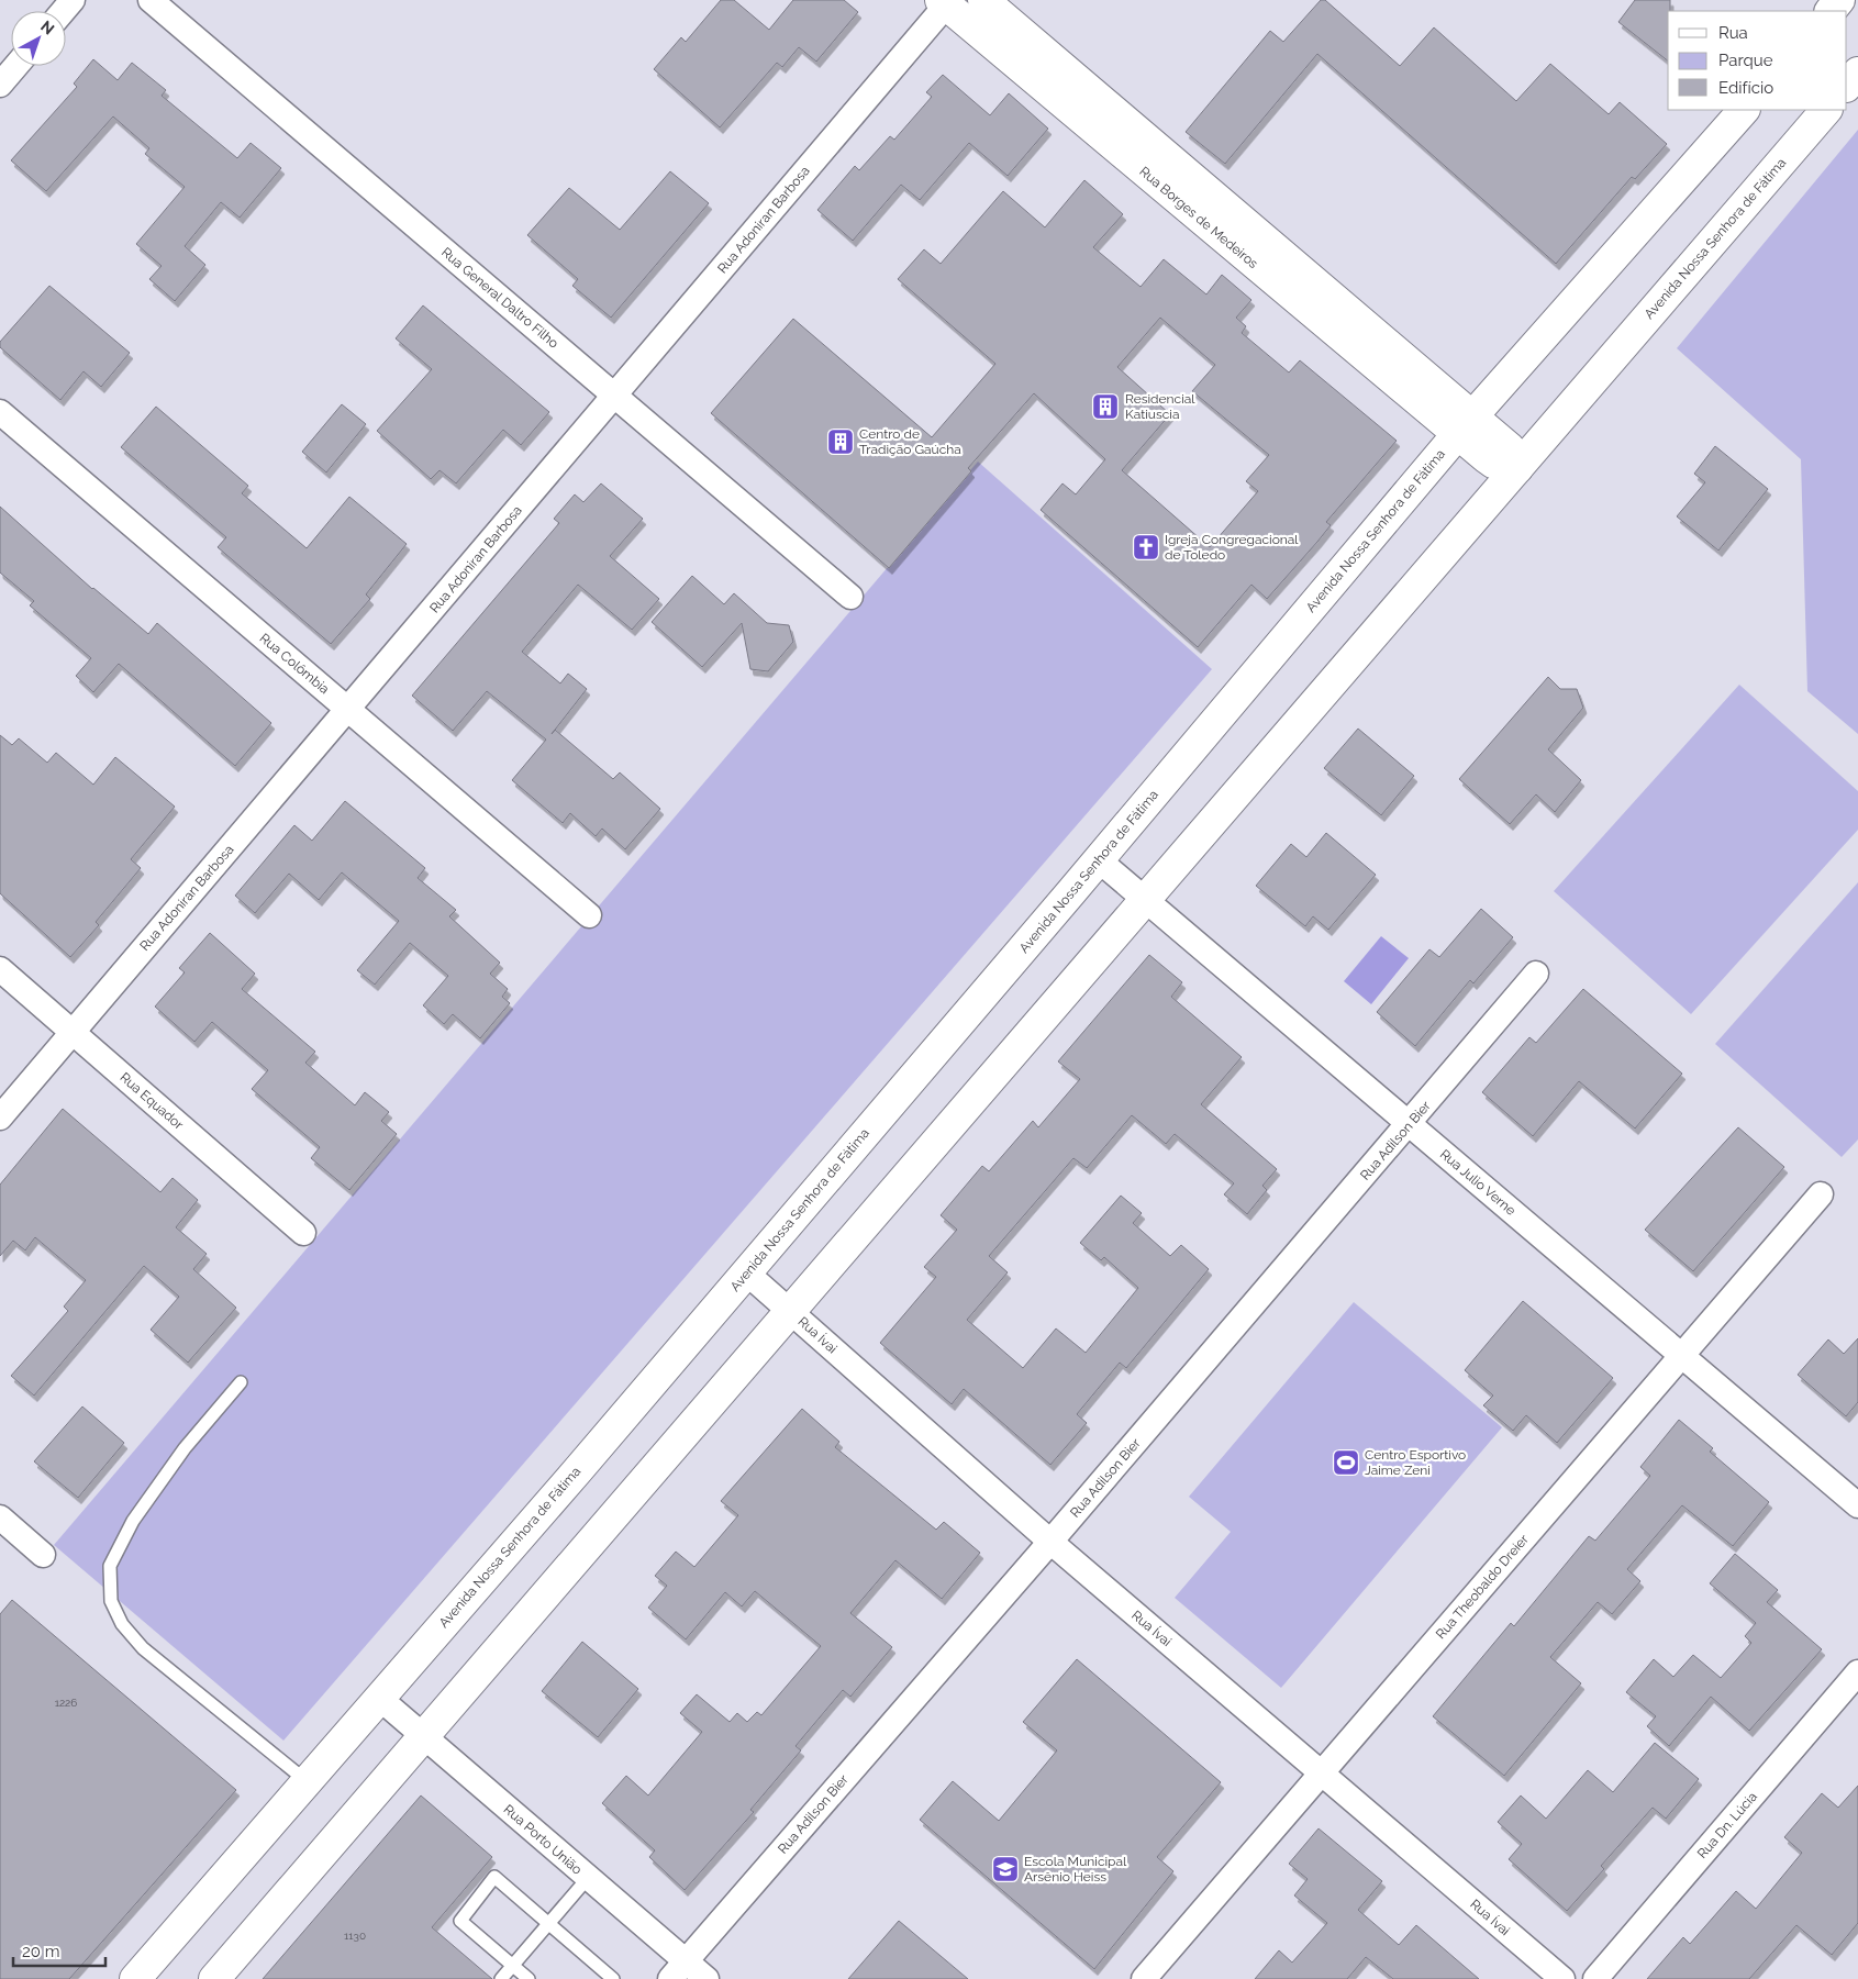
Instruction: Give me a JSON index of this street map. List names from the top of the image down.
{
  "streets": {
    "street": [
      "Rua Borges de Medeiros",
      "Rua Adoniran Barbosa",
      "Avenida Nossa Senhora de Fátima",
      "Rua General Daltro Filho",
      "Rua Colômbia",
      "Rua Equador",
      "Rua Adilson Bier",
      "Rua Julio Verne",
      "Rua Ívai",
      "Rua Theobaldo Dreier",
      "Rua Dn. Lúcia",
      "Rua Porto União"
    ]
  },
  "crossings": [
    ["Rua Borges de Medeiros", "Rua Adoniran Barbosa"],
    ["Rua Borges de Medeiros", "Avenida Nossa Senhora de Fátima"],
    ["Rua Adoniran Barbosa", "Rua General Daltro Filho"],
    ["Rua Adoniran Barbosa", "Rua Colômbia"],
    ["Rua Adoniran Barbosa", "Rua Equador"],
    ["Avenida Nossa Senhora de Fátima", "Rua Julio Verne"],
    ["Avenida Nossa Senhora de Fátima", "Rua Ívai"],
    ["Avenida Nossa Senhora de Fátima", "Rua Porto União"],
    ["Rua Adilson Bier", "Rua Julio Verne"],
    ["Rua Adilson Bier", "Rua Ívai"],
    ["Rua Adilson Bier", "Rua Porto União"],
    ["Rua Julio Verne", "Rua Theobaldo Dreier"],
    ["Rua Ívai", "Rua Theobaldo Dreier"]
  ],
  "places": {
    "building": ["Residencial Katiuscia", "Centro de Tradição Gaúcha"],
    "church": ["Igreja Congregacional de Toledo"],
    "sports": ["Centro Esportivo Jaime Zeni"],
    "school or university": ["Escola Municipal Arsênio Heiss"]
  },
  "house_numbers": ["1226", "1130"],
  "legend": ["Rua", "Parque", "Edifício"],
  "scale_bar": "20 m",
  "north": "top right"
}
